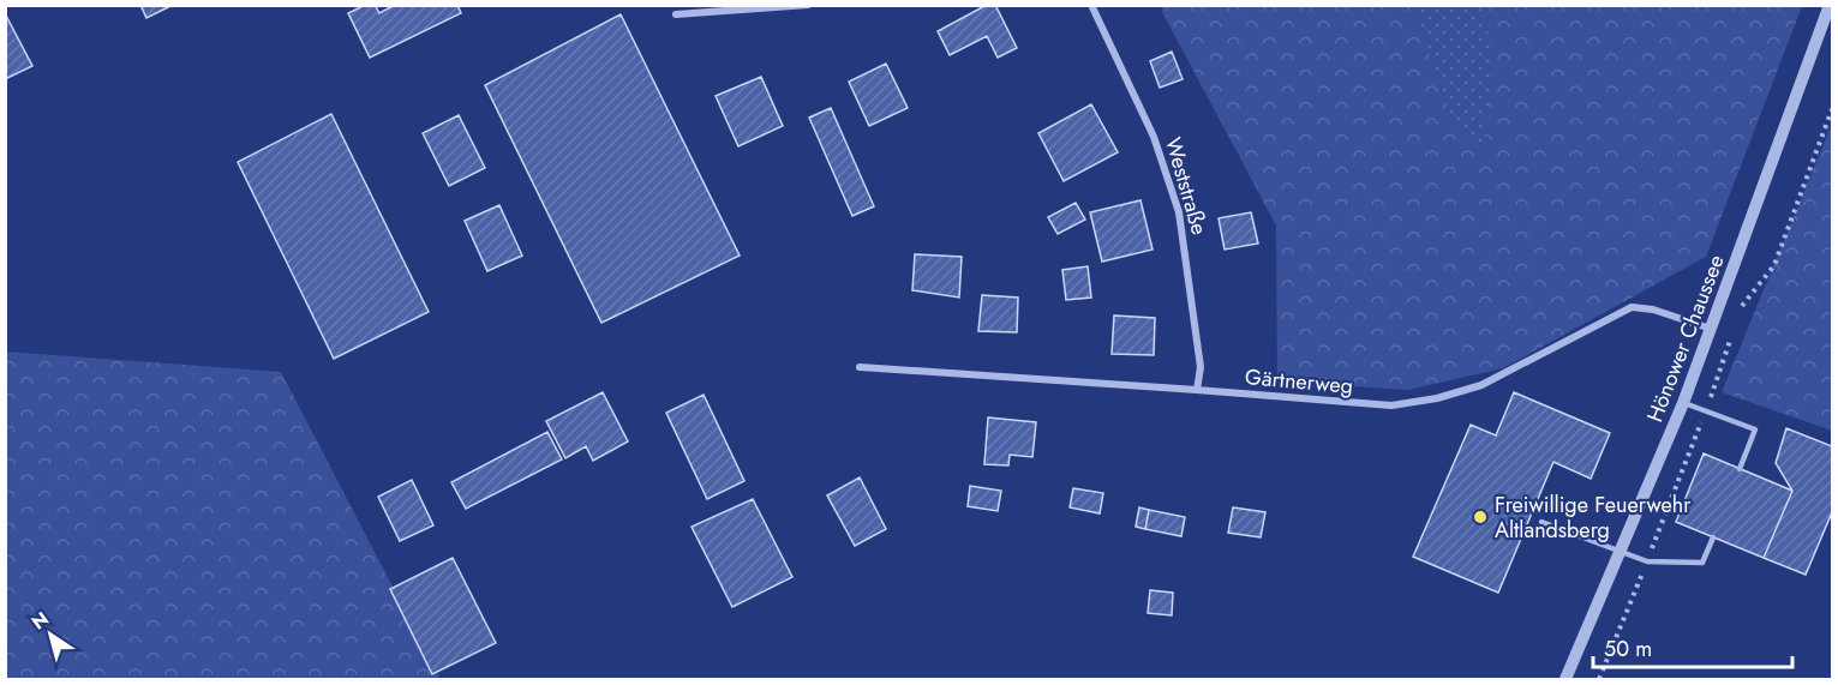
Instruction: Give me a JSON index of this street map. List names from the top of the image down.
{
  "streets": {
    "street": ["Weststraße", "Hönower Chaussee", "Gärtnerweg"]
  },
  "crossings": [
    ["Weststraße", "Gärtnerweg"],
    ["Hönower Chaussee", "Gärtnerweg"]
  ],
  "places": ["Freiwillige Feuerwehr Altlandsberg"],
  "scale_bar": "50 m",
  "north": "top left"
}
